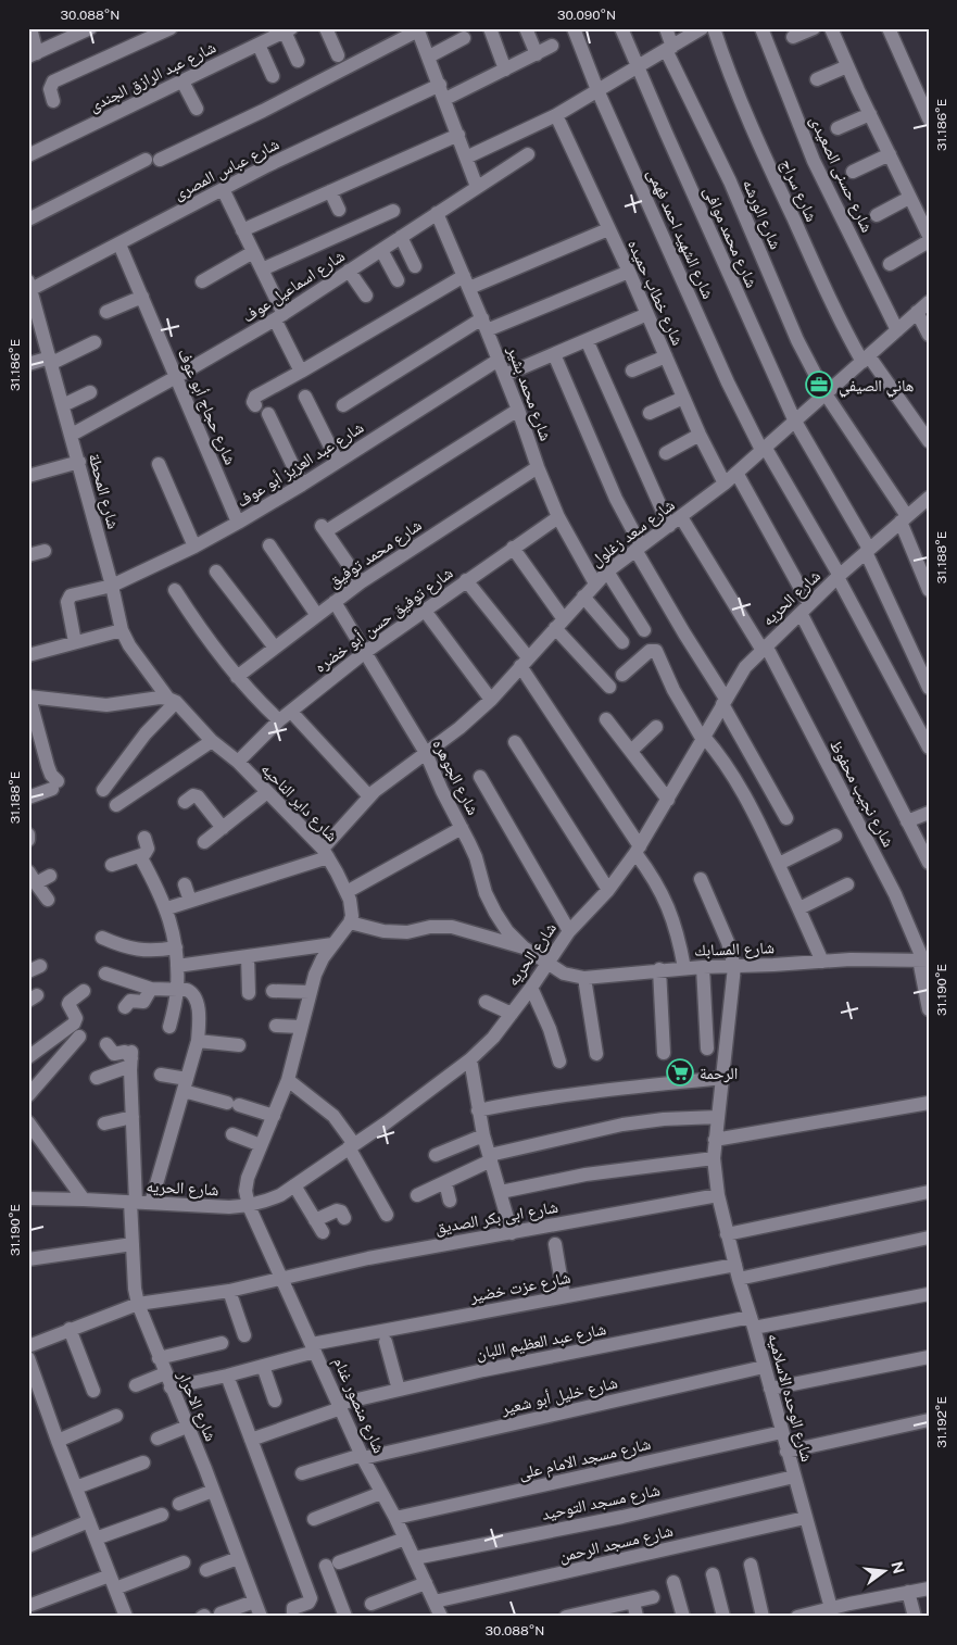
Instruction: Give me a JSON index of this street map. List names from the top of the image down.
{
  "streets": {
    "street": [
      "شارع عبد الرازق الجندى",
      "شارع عباس المصرى",
      "شارع حسنى الصعيدى",
      "شارع سراج",
      "شارع الورشه",
      "شارع الشهيد احمد فهمى",
      "شارع محمد موافى",
      "شارع اسماعيل عوف",
      "شارع خطاب حميده",
      "شارع محمد بشير",
      "شارع حجاج أبو عوف",
      "شارع عبد العزيز أبو عوف",
      "شارع المحطة",
      "شارع سعد زغلول",
      "شارع محمد توفيق",
      "شارع الحريه",
      "شارع توفيق حسن أبو خضره",
      "شارع الجوهره",
      "شارع نجيب محفوظ",
      "شارع داير الناحيه",
      "شارع المسابك",
      "شارع ابى بكر الصديق",
      "شارع عزت خضير",
      "شارع عبد العظيم اللبان",
      "شارع خليل أبو شعير",
      "شارع الوحده الاسلاميه",
      "شارع منصور غنام",
      "شارع الاحرار",
      "شارع مسجد الامام على",
      "شارع مسجد التوحيد",
      "شارع مسجد الرحمن"
    ]
  },
  "crossings": [
    ["شارع عباس المصرى", "شارع حجاج أبو عوف"],
    ["شارع عباس المصرى", "شارع المحطة"],
    ["شارع حسنى الصعيدى", "شارع سعد زغلول"],
    ["شارع سراج", "شارع سعد زغلول"],
    ["شارع الورشه", "شارع سعد زغلول"],
    ["شارع الورشه", "شارع الحريه"],
    ["شارع الشهيد احمد فهمى", "شارع سعد زغلول"],
    ["شارع الشهيد احمد فهمى", "شارع الحريه"],
    ["شارع محمد موافى", "شارع سعد زغلول"],
    ["شارع محمد موافى", "شارع الحريه"],
    ["شارع اسماعيل عوف", "شارع محمد بشير"],
    ["شارع اسماعيل عوف", "شارع حجاج أبو عوف"],
    ["شارع اسماعيل عوف", "شارع المحطة"],
    ["شارع خطاب حميده", "شارع سعد زغلول"],
    ["شارع محمد بشير", "شارع عبد العزيز أبو عوف"],
    ["شارع محمد بشير", "شارع سعد زغلول"],
    ["شارع محمد بشير", "شارع محمد توفيق"],
    ["شارع محمد بشير", "شارع توفيق حسن أبو خضره"],
    ["شارع حجاج أبو عوف", "شارع عبد العزيز أبو عوف"],
    ["شارع عبد العزيز أبو عوف", "شارع المحطة"],
    ["شارع المحطة", "شارع داير الناحيه"],
    ["شارع سعد زغلول", "شارع الجوهره"],
    ["شارع سعد زغلول", "شارع نجيب محفوظ"],
    ["شارع سعد زغلول", "شارع داير الناحيه"],
    ["شارع محمد توفيق", "شارع الجوهره"],
    ["شارع الحريه", "شارع الجوهره"],
    ["شارع الحريه", "شارع نجيب محفوظ"],
    ["شارع الحريه", "شارع المسابك"],
    ["شارع الحريه", "شارع منصور غنام"],
    ["شارع الحريه", "شارع الاحرار"],
    ["شارع توفيق حسن أبو خضره", "شارع الجوهره"],
    ["شارع توفيق حسن أبو خضره", "شارع داير الناحيه"],
    ["شارع الجوهره", "شارع المسابك"],
    ["شارع نجيب محفوظ", "شارع المسابك"],
    ["شارع المسابك", "شارع الوحده الاسلاميه"],
    ["شارع ابى بكر الصديق", "شارع الوحده الاسلاميه"],
    ["شارع ابى بكر الصديق", "شارع منصور غنام"],
    ["شارع ابى بكر الصديق", "شارع الاحرار"],
    ["شارع عزت خضير", "شارع الوحده الاسلاميه"],
    ["شارع عزت خضير", "شارع منصور غنام"],
    ["شارع عزت خضير", "شارع الاحرار"],
    ["شارع عبد العظيم اللبان", "شارع الوحده الاسلاميه"],
    ["شارع عبد العظيم اللبان", "شارع منصور غنام"],
    ["شارع خليل أبو شعير", "شارع الوحده الاسلاميه"],
    ["شارع خليل أبو شعير", "شارع منصور غنام"],
    ["شارع الوحده الاسلاميه", "شارع مسجد الامام على"],
    ["شارع الوحده الاسلاميه", "شارع مسجد التوحيد"],
    ["شارع الوحده الاسلاميه", "شارع مسجد الرحمن"],
    ["شارع منصور غنام", "شارع مسجد الامام على"],
    ["شارع منصور غنام", "شارع مسجد التوحيد"],
    ["شارع منصور غنام", "شارع مسجد الرحمن"]
  ],
  "places": {
    "office": ["هاني الصيفي"],
    "supermarket": ["الرحمة"]
  },
  "north": "right",
  "coordinates": [
    "30.088°N",
    "30.090°N",
    "31.186°E",
    "31.188°E",
    "31.190°E",
    "31.192°E"
  ]
}
